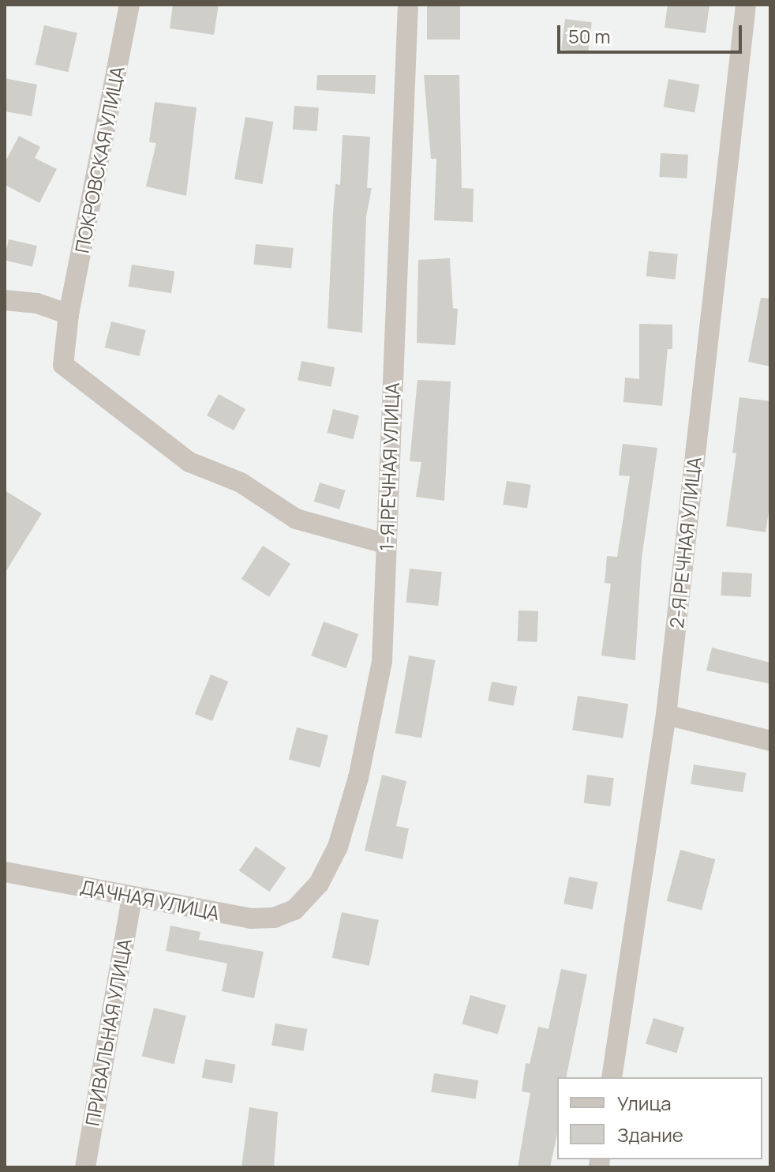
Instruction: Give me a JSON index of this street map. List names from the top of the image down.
{
  "streets": {
    "street": [
      "ПОКРОВСКАЯ УЛИЦА",
      "1-Я РЕЧНАЯ УЛИЦА",
      "2-Я РЕЧНАЯ УЛИЦА",
      "ДАЧНАЯ УЛИЦА",
      "ПРИВАЛЬНАЯ УЛИЦА"
    ]
  },
  "crossings": [
    ["ПОКРОВСКАЯ УЛИЦА", "1-Я РЕЧНАЯ УЛИЦА"],
    ["1-Я РЕЧНАЯ УЛИЦА", "ДАЧНАЯ УЛИЦА"],
    ["ДАЧНАЯ УЛИЦА", "ПРИВАЛЬНАЯ УЛИЦА"]
  ],
  "legend": ["Улица", "Здание"],
  "scale_bar": "50 m"
}
